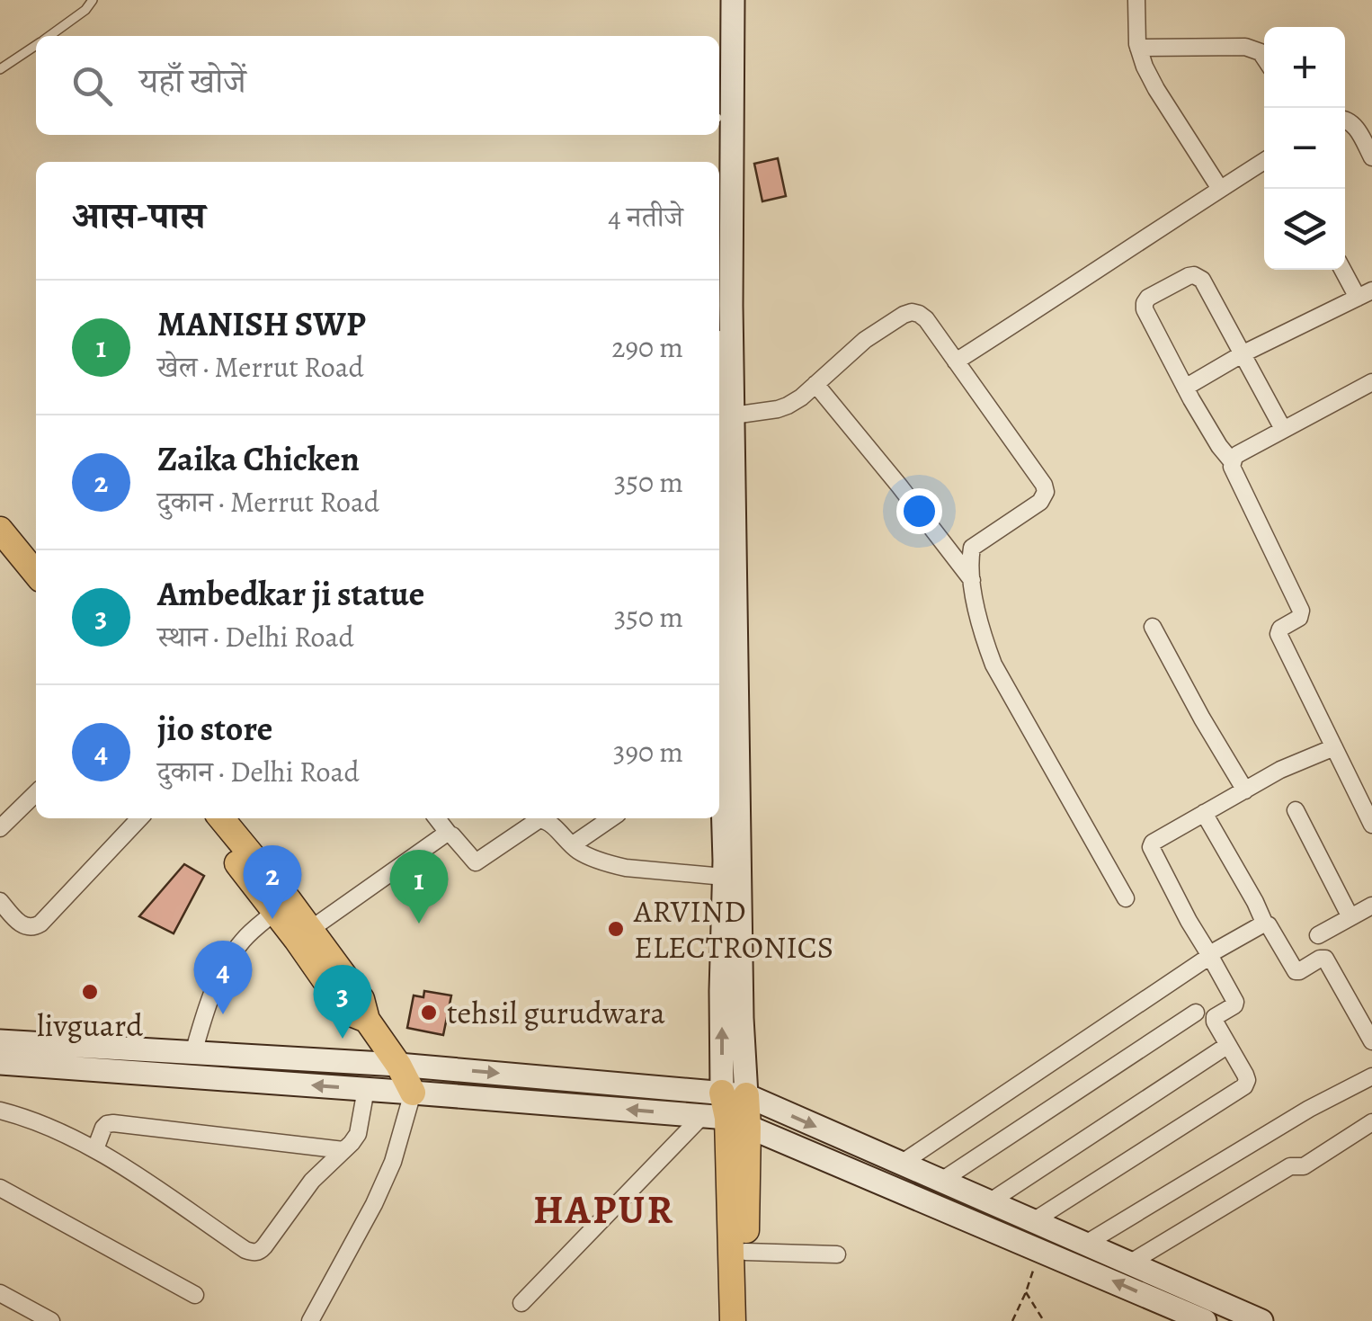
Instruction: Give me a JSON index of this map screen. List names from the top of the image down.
{
  "districts": ["HAPUR"],
  "places": ["ARVIND ELECTRONICS", "livguard", "tehsil gurudwara"],
  "page": {
    "map_buttons": ["+", "−"],
    "search": "यहाँ खोजें",
    "heading": ["आस-पास", "4 नतीजे"],
    "list": [
      {
        "mark": "1",
        "name": "MANISH SWP",
        "note": "खेल · Merrut Road",
        "value": "290 m"
      },
      {
        "mark": "2",
        "name": "Zaika Chicken",
        "note": "दुकान · Merrut Road",
        "value": "350 m"
      },
      {
        "mark": "3",
        "name": "Ambedkar ji statue",
        "note": "स्थान · Delhi Road",
        "value": "350 m"
      },
      {
        "mark": "4",
        "name": "jio store",
        "note": "दुकान · Delhi Road",
        "value": "390 m"
      }
    ],
    "pins": [
      "2",
      "1",
      "4",
      "3"
    ]
  }
}
